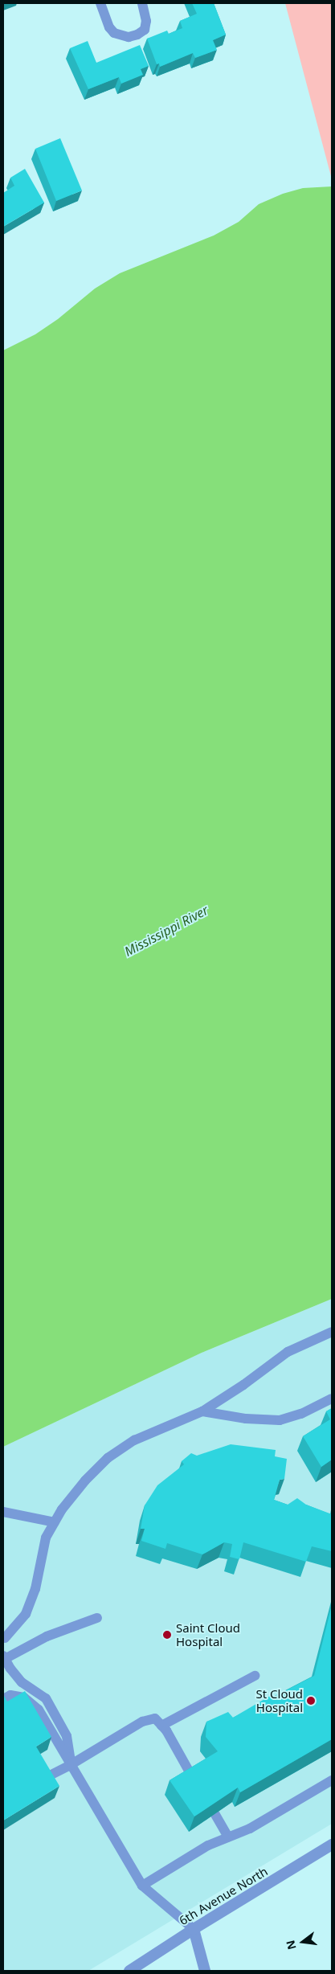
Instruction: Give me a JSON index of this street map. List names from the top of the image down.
{
  "streets": {
    "street": ["6th Avenue North"]
  },
  "water": ["Mississippi River"],
  "places": ["Saint Cloud Hospital", "St Cloud Hospital"],
  "north": "left"
}
